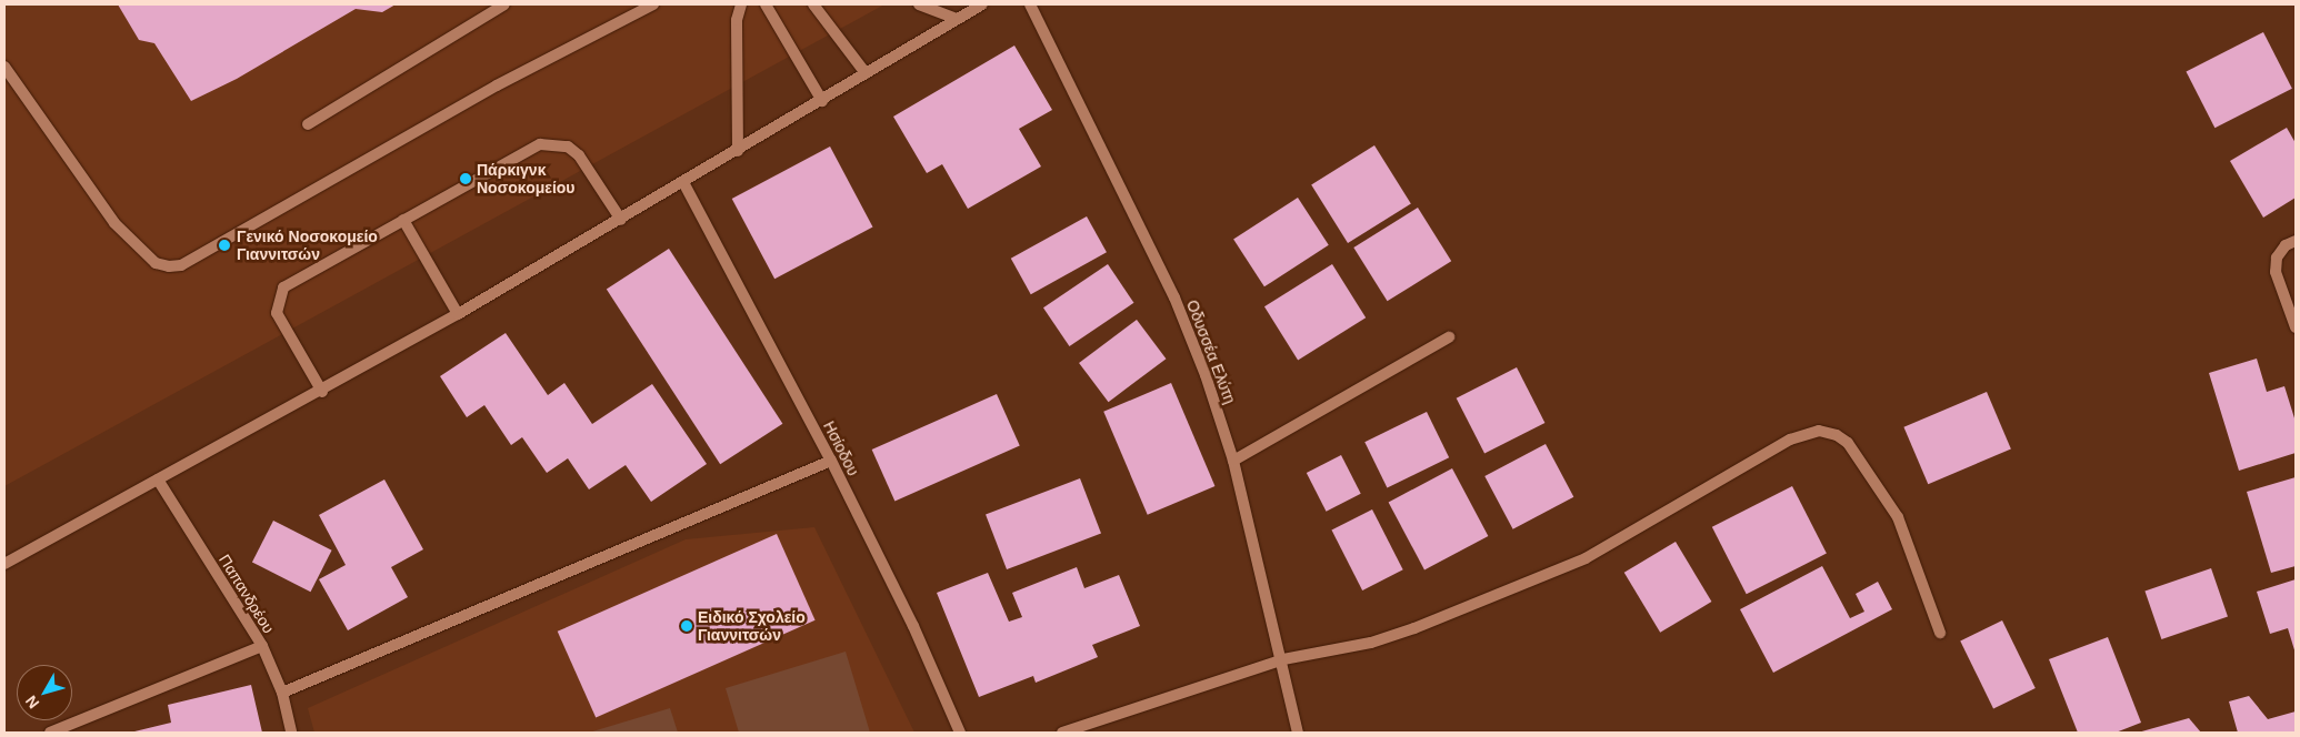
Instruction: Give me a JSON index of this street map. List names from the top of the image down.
{
  "streets": {
    "street": ["Οδυσσέα Ελύτη", "Ησίοδου", "Παπανδρέου"]
  },
  "places": ["Πάρκιγνκ Νοσοκομείου", "Γενικό Νοσοκομείο Γιαννιτσών", "Ειδικό Σχολείο Γιαννιτσών"],
  "north": "bottom left"
}
